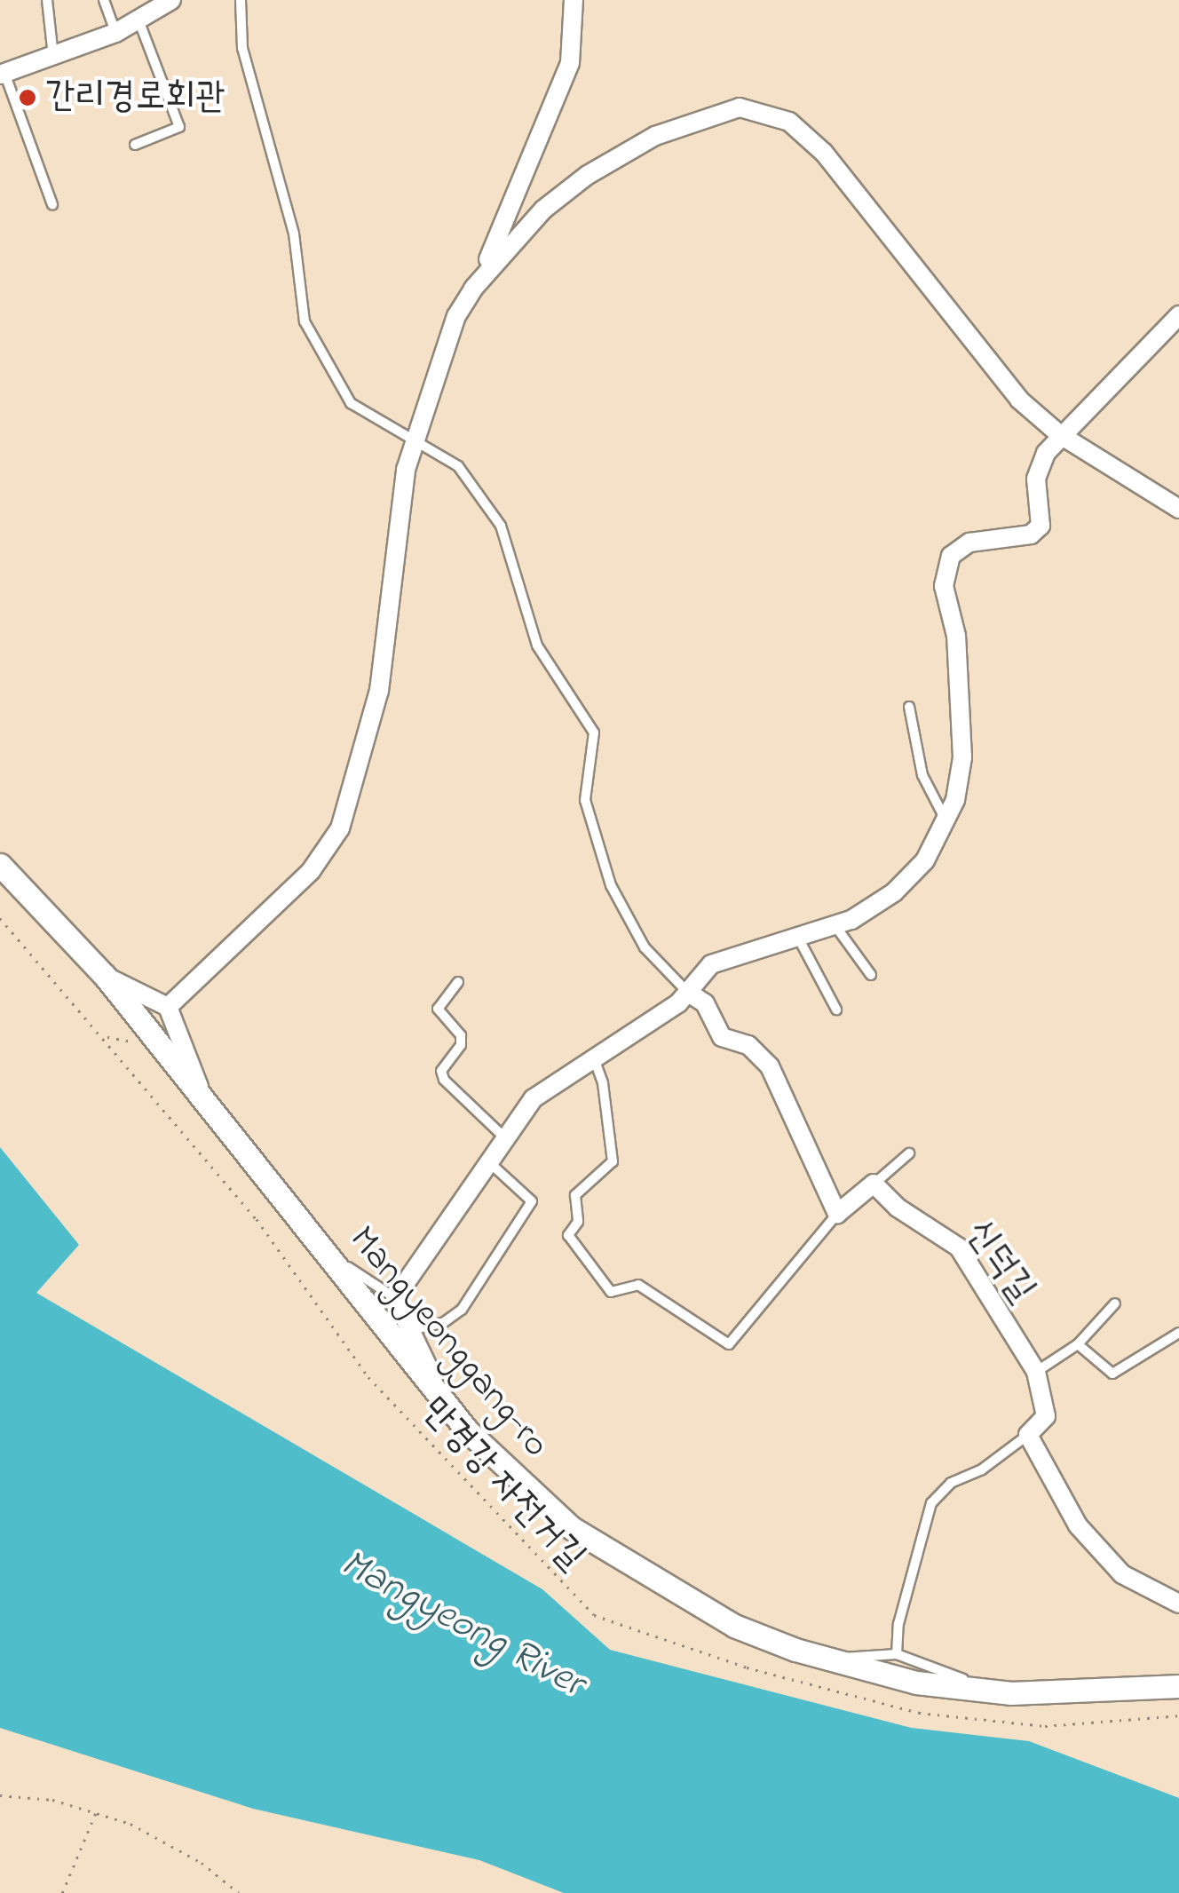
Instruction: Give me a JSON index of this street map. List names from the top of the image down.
{
  "streets": {
    "street": ["신덕길", "Mangyeonggang-ro"],
    "path": ["만경강 자전거길"]
  },
  "water": ["Mangyeong River"],
  "places": ["간리경로회관"]
}
